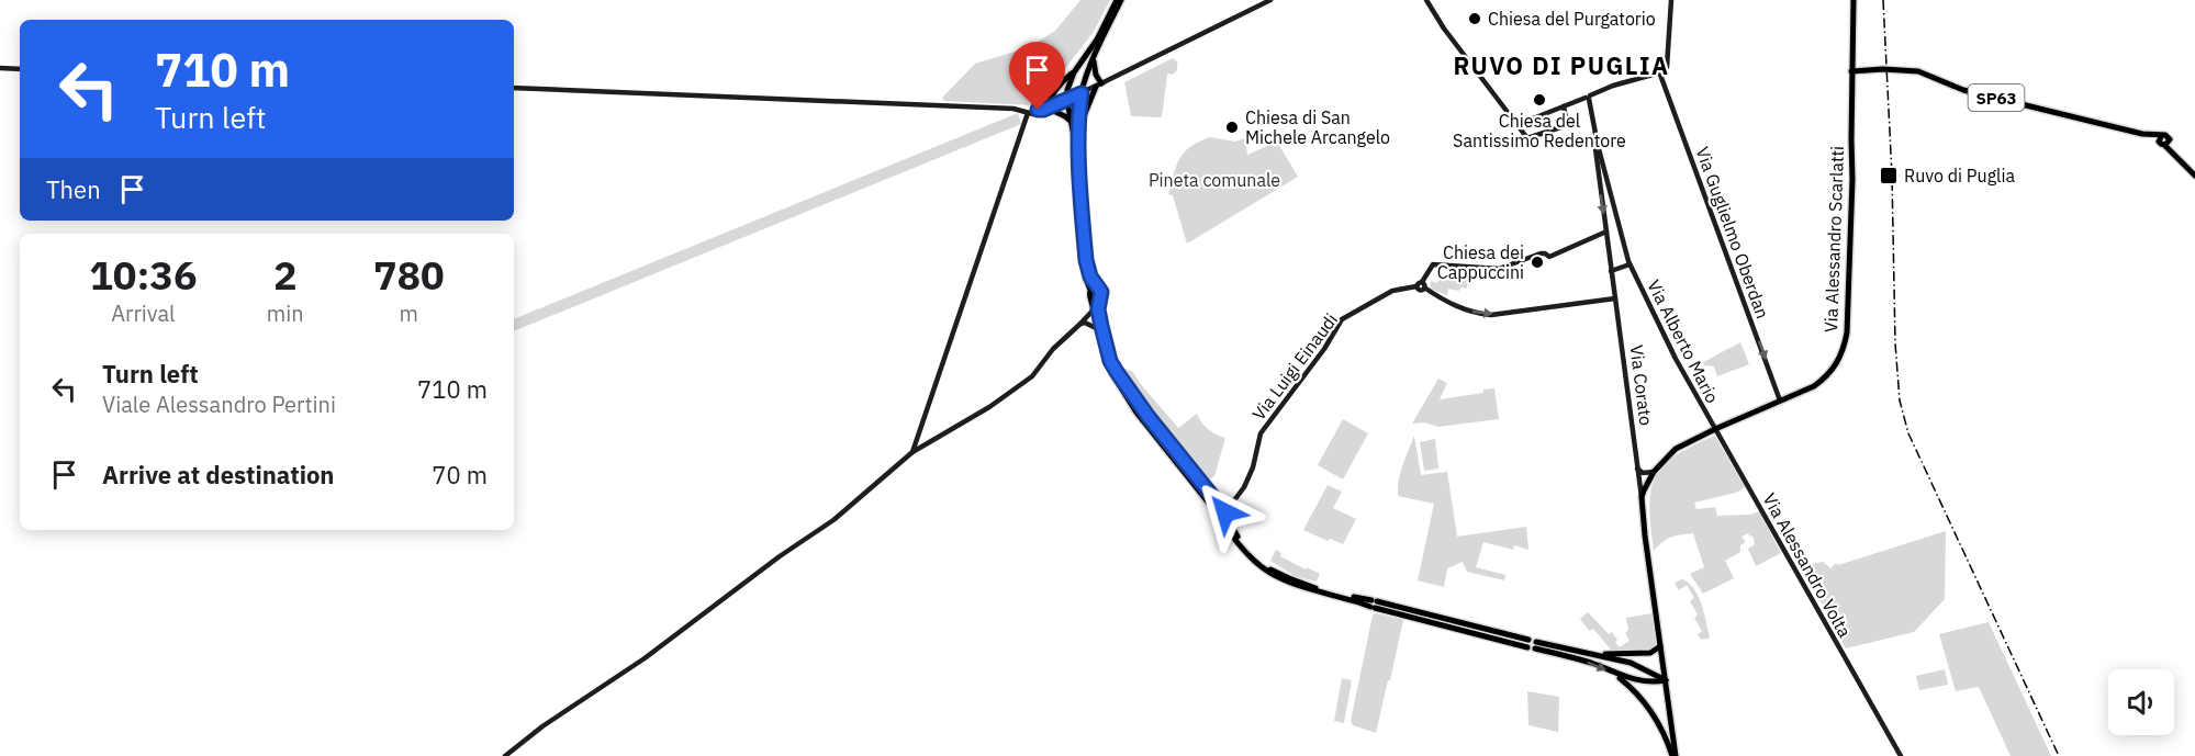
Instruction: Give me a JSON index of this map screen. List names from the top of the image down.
{
  "streets": {
    "main road": [
      "SP63",
      "Via Guglielmo Oberdan",
      "Via Alessandro Scarlatti",
      "Via Alberto Mario",
      "Via Luigi Einaudi",
      "Via Corato",
      "Via Alessandro Volta"
    ]
  },
  "crossings": [
    ["SP63", "Via Alessandro Scarlatti"],
    ["Via Guglielmo Oberdan", "Via Alessandro Scarlatti"],
    ["Via Alessandro Scarlatti", "Via Alberto Mario"],
    ["Via Alessandro Scarlatti", "Via Corato"],
    ["Via Alessandro Scarlatti", "Via Alessandro Volta"],
    ["Via Alberto Mario", "Via Corato"],
    ["Via Alberto Mario", "Via Alessandro Volta"]
  ],
  "one_way": ["Via Guglielmo Oberdan"],
  "districts": ["RUVO DI PUGLIA"],
  "parks": ["Pineta comunale"],
  "places": {
    "other": [
      "Chiesa del Purgatorio",
      "Chiesa del Santissimo Redentore",
      "Chiesa di San Michele Arcangelo",
      "Chiesa dei Cappuccini"
    ],
    "transit": ["Ruvo di Puglia"]
  },
  "page": {
    "turn": ["710 m", "Turn left"],
    "then": "Then",
    "eta": [
      "10:36",
      "Arrival",
      "2",
      "min",
      "780",
      "m"
    ],
    "list": [
      {
        "name": "Turn left",
        "note": "Viale Alessandro Pertini",
        "value": "710 m"
      },
      {
        "name": "Arrive at destination",
        "value": "70 m"
      }
    ]
  }
}
